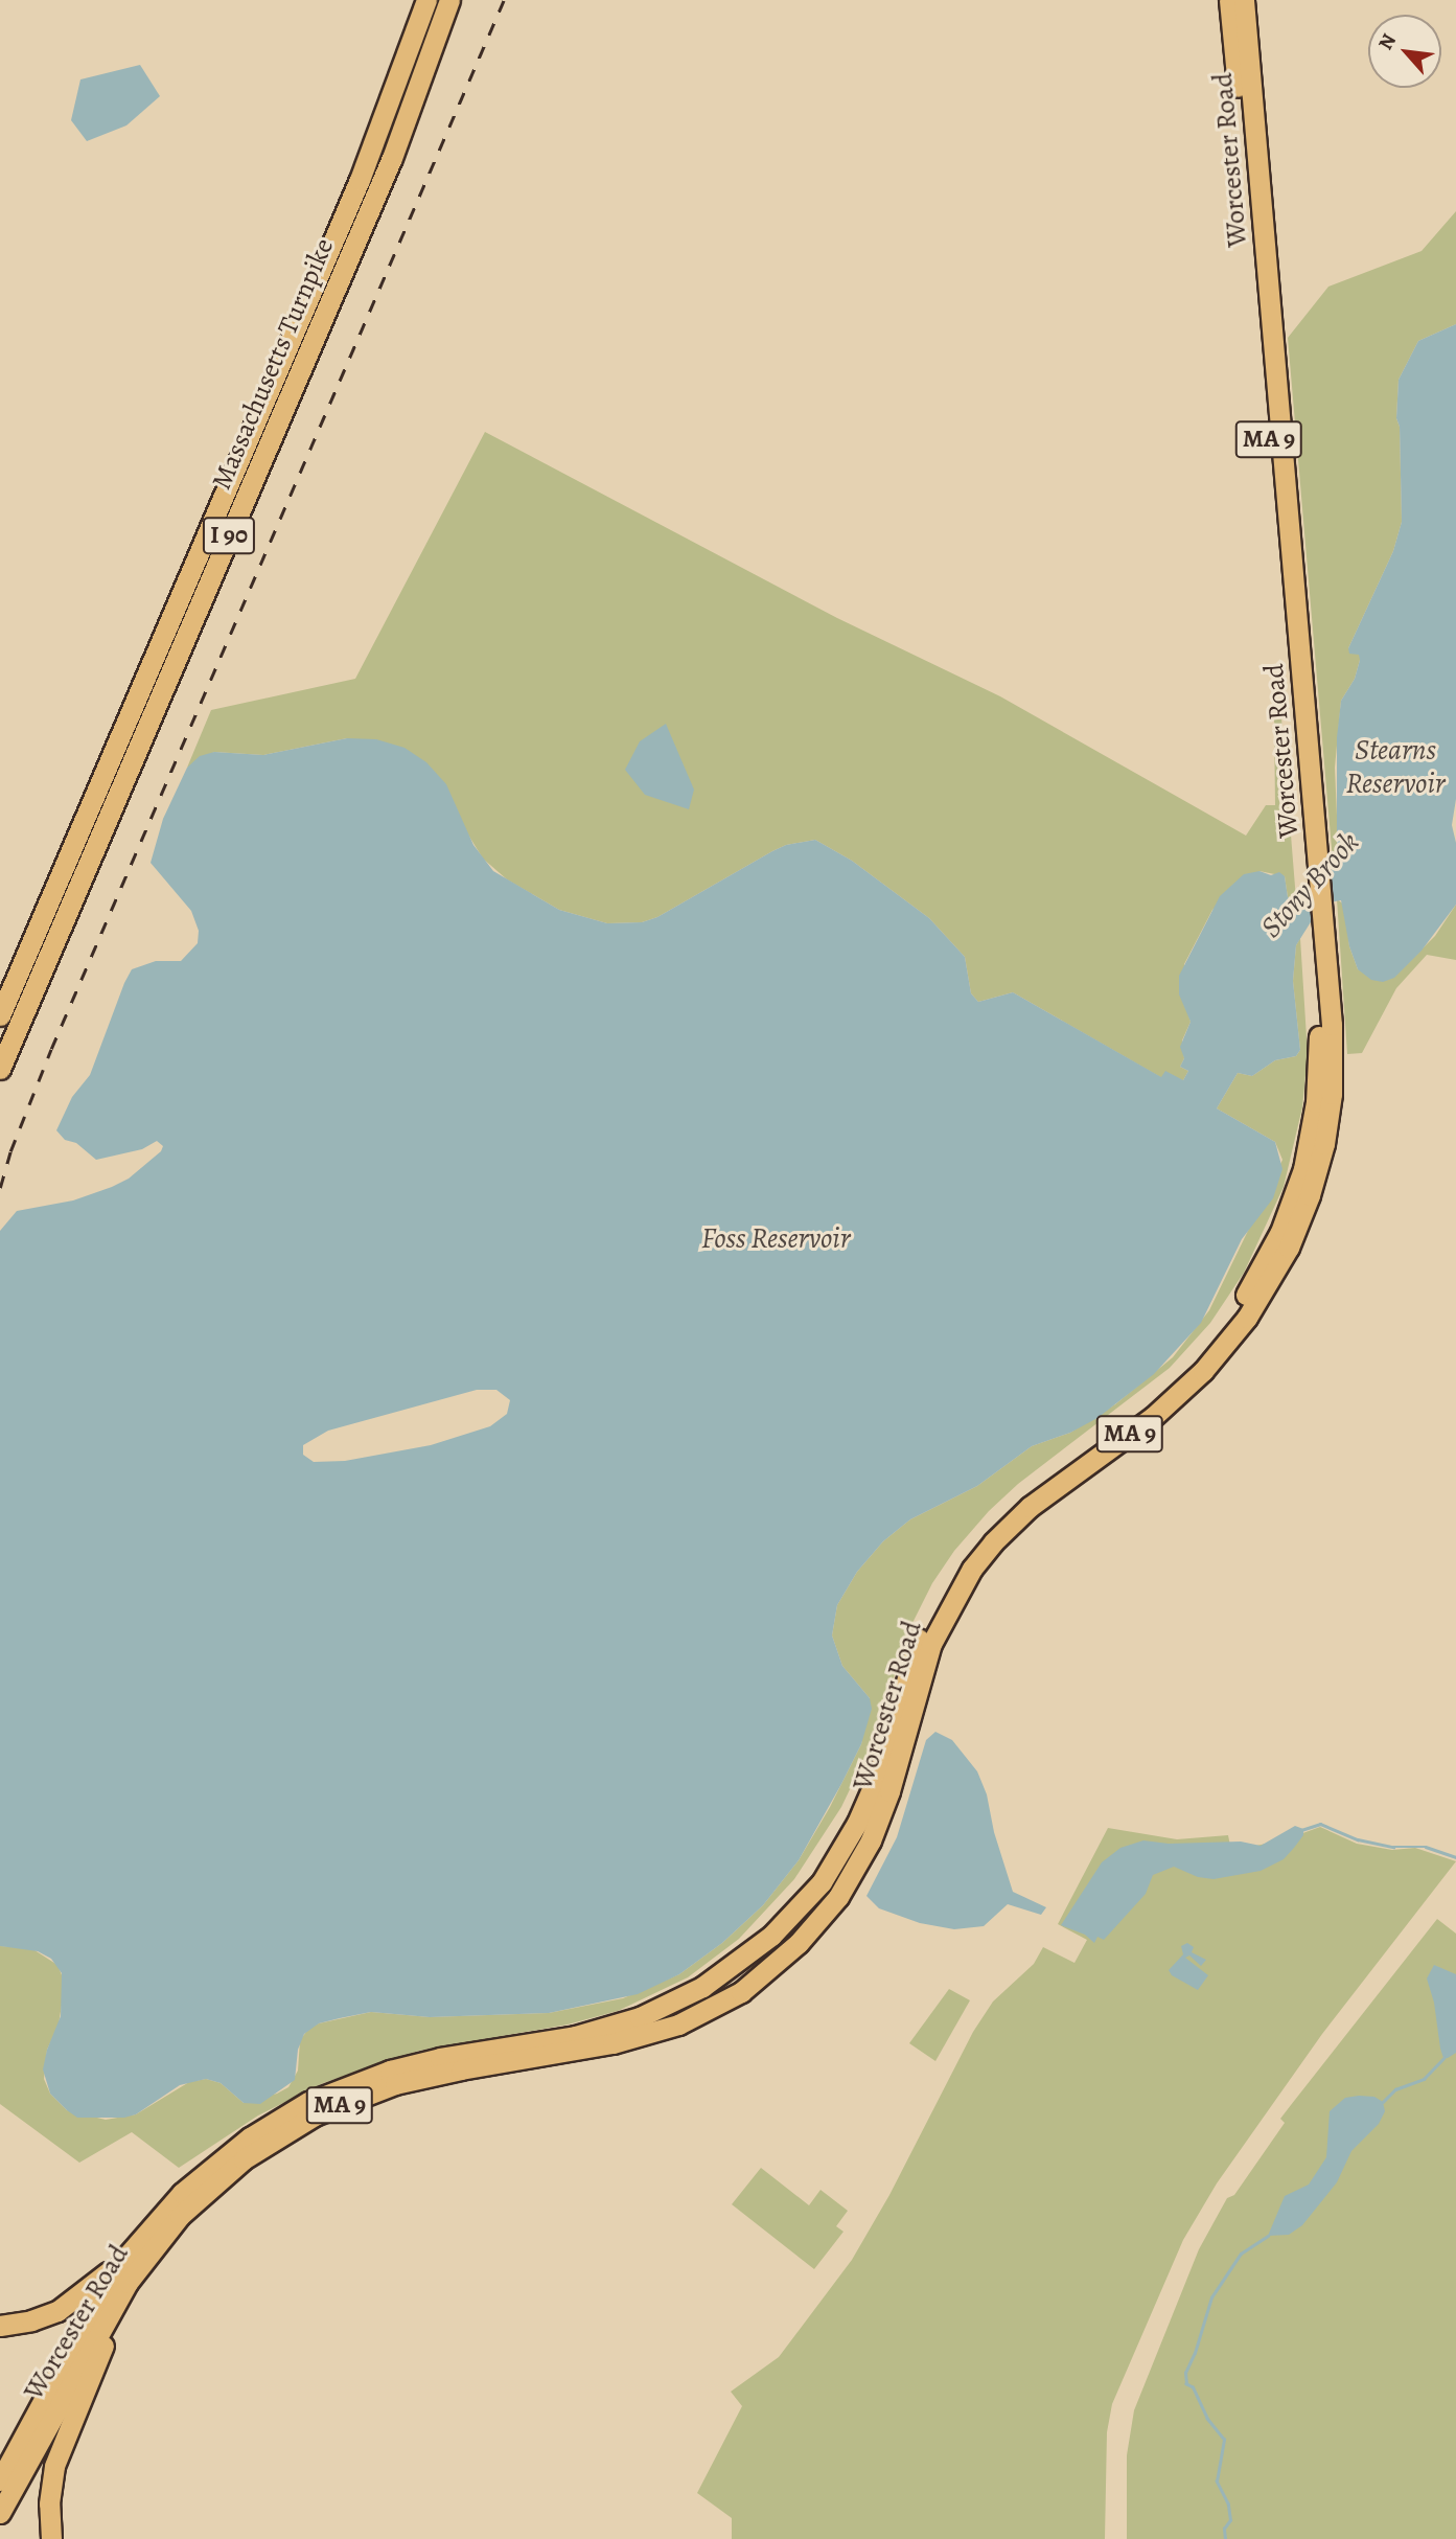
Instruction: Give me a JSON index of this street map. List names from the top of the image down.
{
  "streets": {
    "highway": [
      "Worcester Road",
      "Massachusetts Turnpike",
      "MA 9",
      "I 90"
    ]
  },
  "water": ["Stearns Reservoir", "Stony Brook", "Foss Reservoir"],
  "north": "top left"
}
